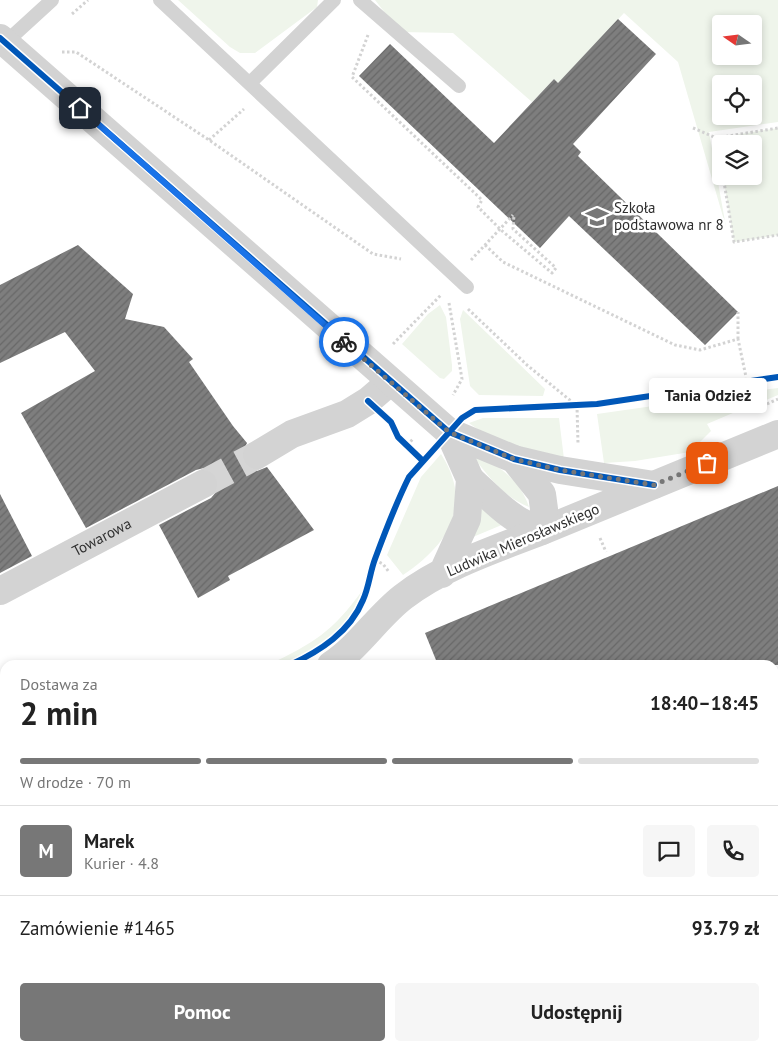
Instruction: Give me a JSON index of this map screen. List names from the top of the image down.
{
  "streets": {
    "street": ["Towarowa", "Ludwika Mierosławskiego"]
  },
  "places": {
    "school or university": ["Szkoła podstawowa nr 8"],
    "other": ["Tania Odzież"]
  },
  "north": "left",
  "page": {
    "bubble": "Tania Odzież",
    "heading": ["2 min", "Dostawa za", "18:40–18:45"],
    "panel": [
      "Marek",
      "Kurier · 4.8",
      "Zamówienie #1465",
      "93.79 zł"
    ],
    "bar": "W drodze · 70 m",
    "round": "M",
    "buttons": ["Pomoc", "Udostępnij"]
  }
}
